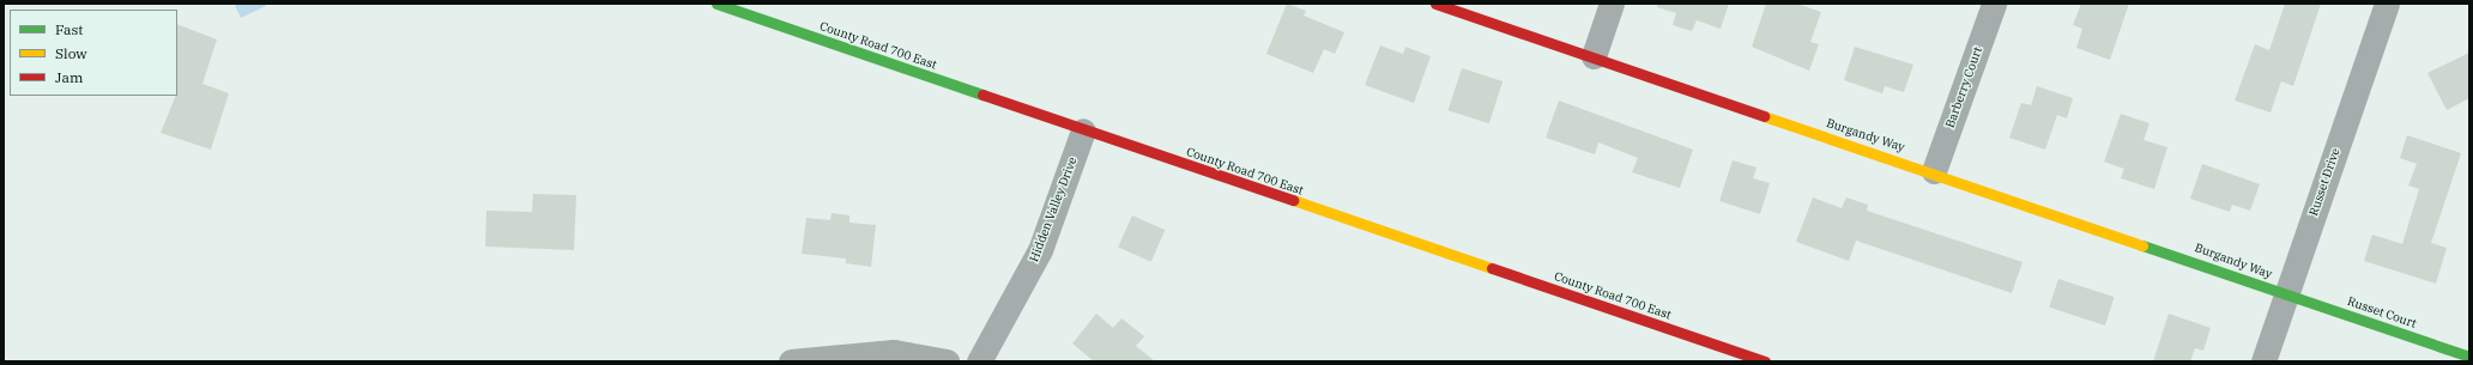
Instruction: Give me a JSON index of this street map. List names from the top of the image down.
{
  "streets": {
    "main road": ["County Road 700 East", "Burgandy Way", "Russet Court"],
    "street": ["Barberry Court", "Russet Drive", "Hidden Valley Drive"]
  },
  "crossings": [
    ["County Road 700 East", "Hidden Valley Drive"],
    ["Barberry Court", "Burgandy Way"],
    ["Burgandy Way", "Russet Drive"],
    ["Burgandy Way", "Russet Court"],
    ["Russet Drive", "Russet Court"]
  ],
  "legend": ["Fast", "Slow", "Jam"]
}
